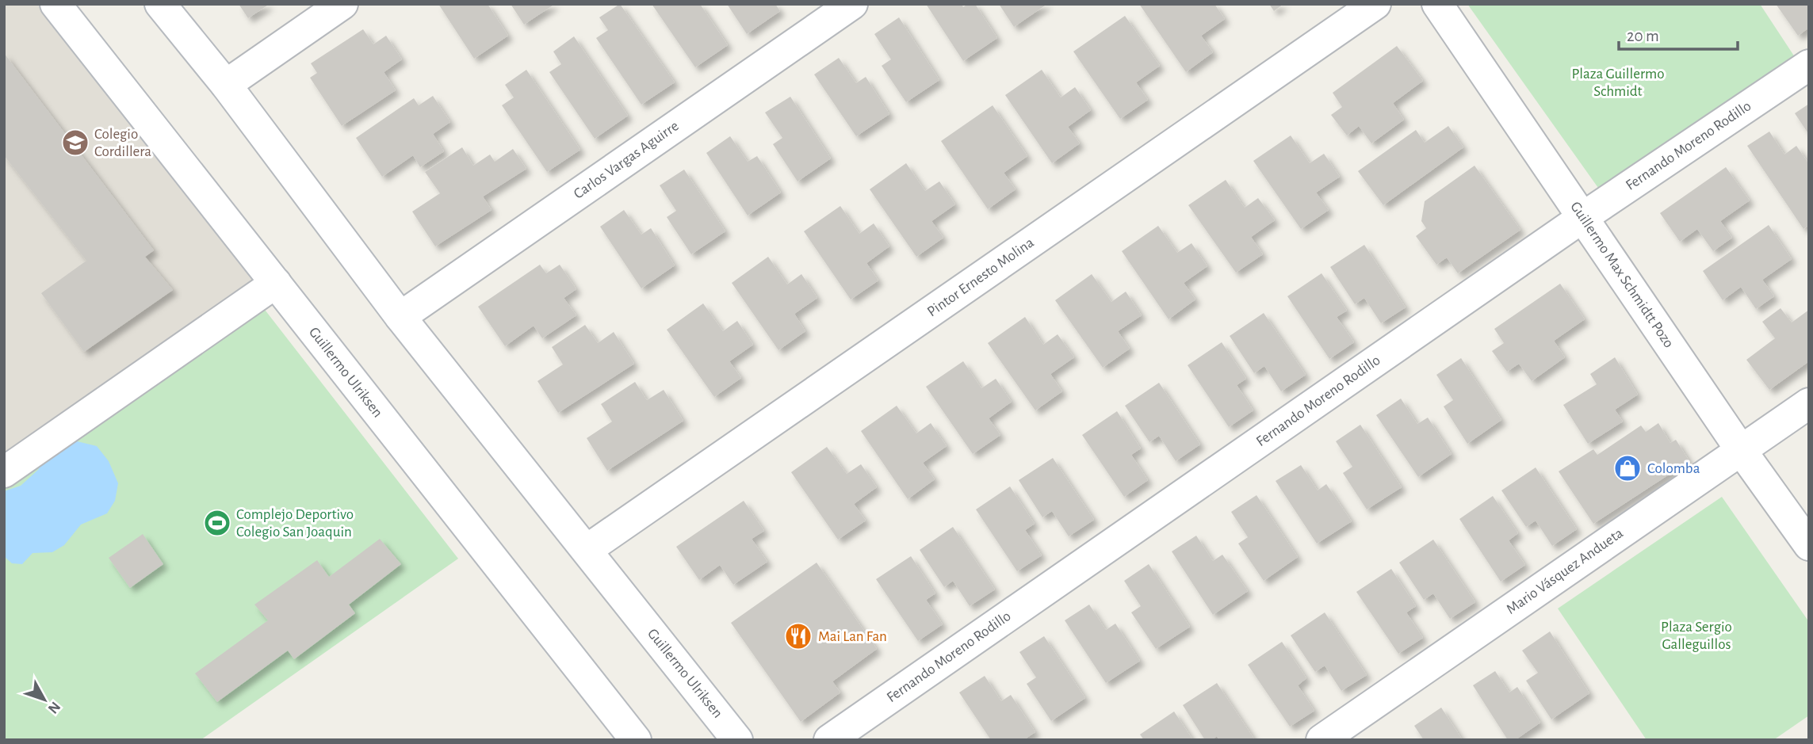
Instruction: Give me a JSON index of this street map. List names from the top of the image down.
{
  "streets": {
    "street": [
      "Fernando Moreno Rodillo",
      "Carlos Vargas Aguirre",
      "Guillermo Max Schmidtt Pozo",
      "Pintor Ernesto Molina",
      "Guillermo Ulriksen",
      "Mario Vásquez Andueta"
    ]
  },
  "crossings": [
    ["Fernando Moreno Rodillo", "Guillermo Max Schmidtt Pozo"],
    ["Carlos Vargas Aguirre", "Guillermo Ulriksen"],
    ["Guillermo Max Schmidtt Pozo", "Mario Vásquez Andueta"],
    ["Pintor Ernesto Molina", "Guillermo Ulriksen"]
  ],
  "parks": ["Plaza Guillermo Schmidt", "Plaza Sergio Galleguillos"],
  "places": {
    "school or university": ["Colegio Cordillera"],
    "shop": ["Colomba"],
    "sports": ["Complejo Deportivo Colegio San Joaquin"],
    "restaurant": ["Mai Lan Fan"]
  },
  "scale_bar": "20 m",
  "north": "bottom right"
}
